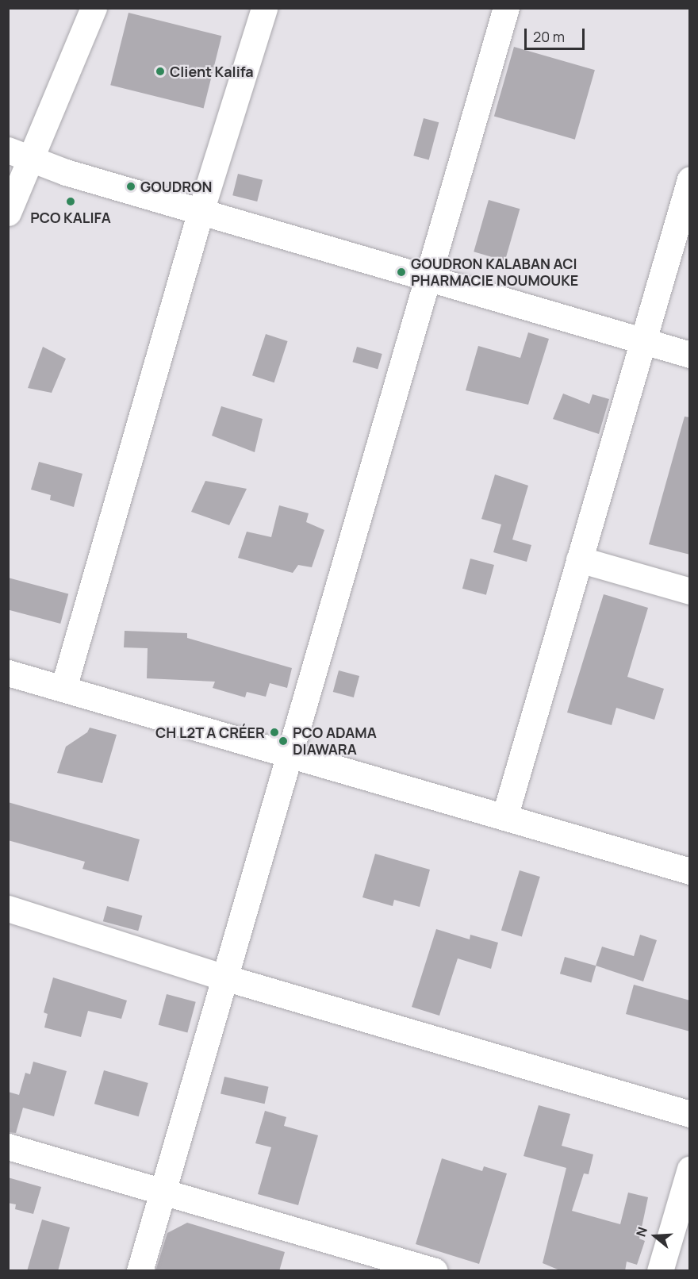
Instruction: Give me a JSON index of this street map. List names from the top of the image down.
{
  "places": [
    "Client Kalifa",
    "GOUDRON",
    "PCO KALIFA",
    "GOUDRON KALABAN ACI PHARMACIE NOUMOUKE",
    "CH L2T A CRÉER",
    "PCO ADAMA DIAWARA"
  ],
  "scale_bar": "20 m",
  "north": "left"
}
